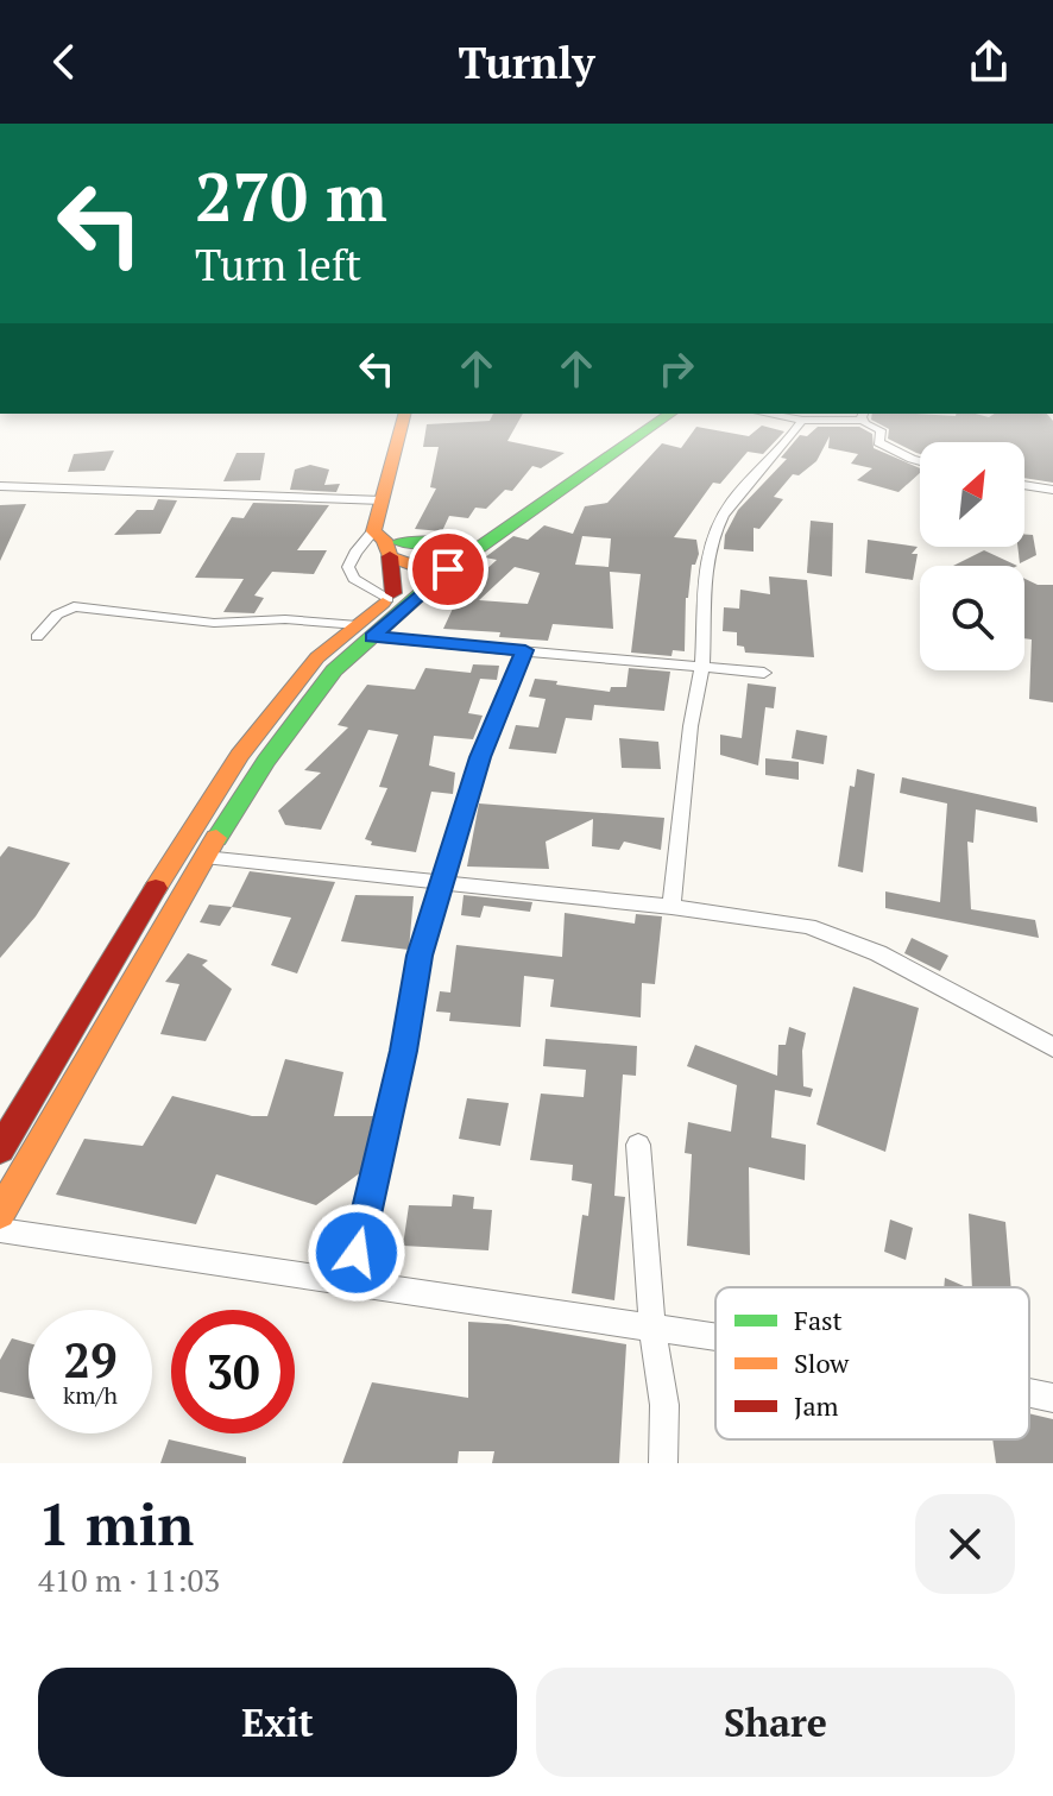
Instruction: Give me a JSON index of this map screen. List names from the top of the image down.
{
  "legend": ["Fast", "Slow", "Jam"],
  "north": "top right",
  "page": {
    "header": "Turnly",
    "turn": ["270 m", "Turn left"],
    "speed": "29 km/h",
    "limit": "30",
    "heading": ["1 min", "410 m · 11:03"],
    "buttons": ["Exit", "Share"]
  }
}
